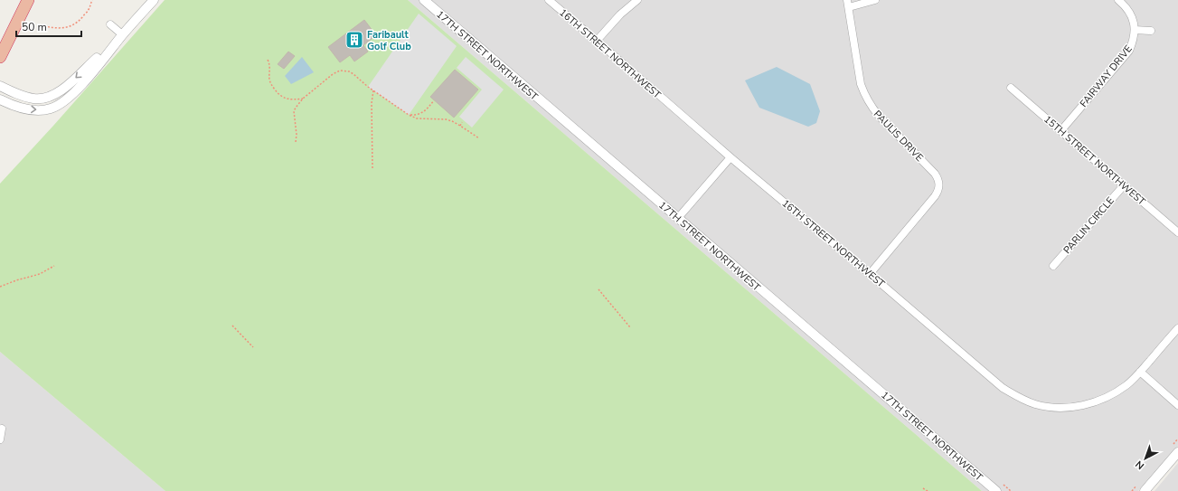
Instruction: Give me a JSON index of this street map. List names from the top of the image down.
{
  "streets": {
    "street": [
      "16TH STREET NORTHWEST",
      "17TH STREET NORTHWEST",
      "FAIRWAY DRIVE",
      "PAULIS DRIVE",
      "15TH STREET NORTHWEST",
      "PARLIN CIRCLE"
    ]
  },
  "crossings": [
    ["16TH STREET NORTHWEST", "PAULIS DRIVE"],
    ["FAIRWAY DRIVE", "15TH STREET NORTHWEST"],
    ["15TH STREET NORTHWEST", "PARLIN CIRCLE"]
  ],
  "places": {
    "building": ["Faribault Golf Club"]
  },
  "scale_bar": "50 m",
  "north": "bottom left"
}
